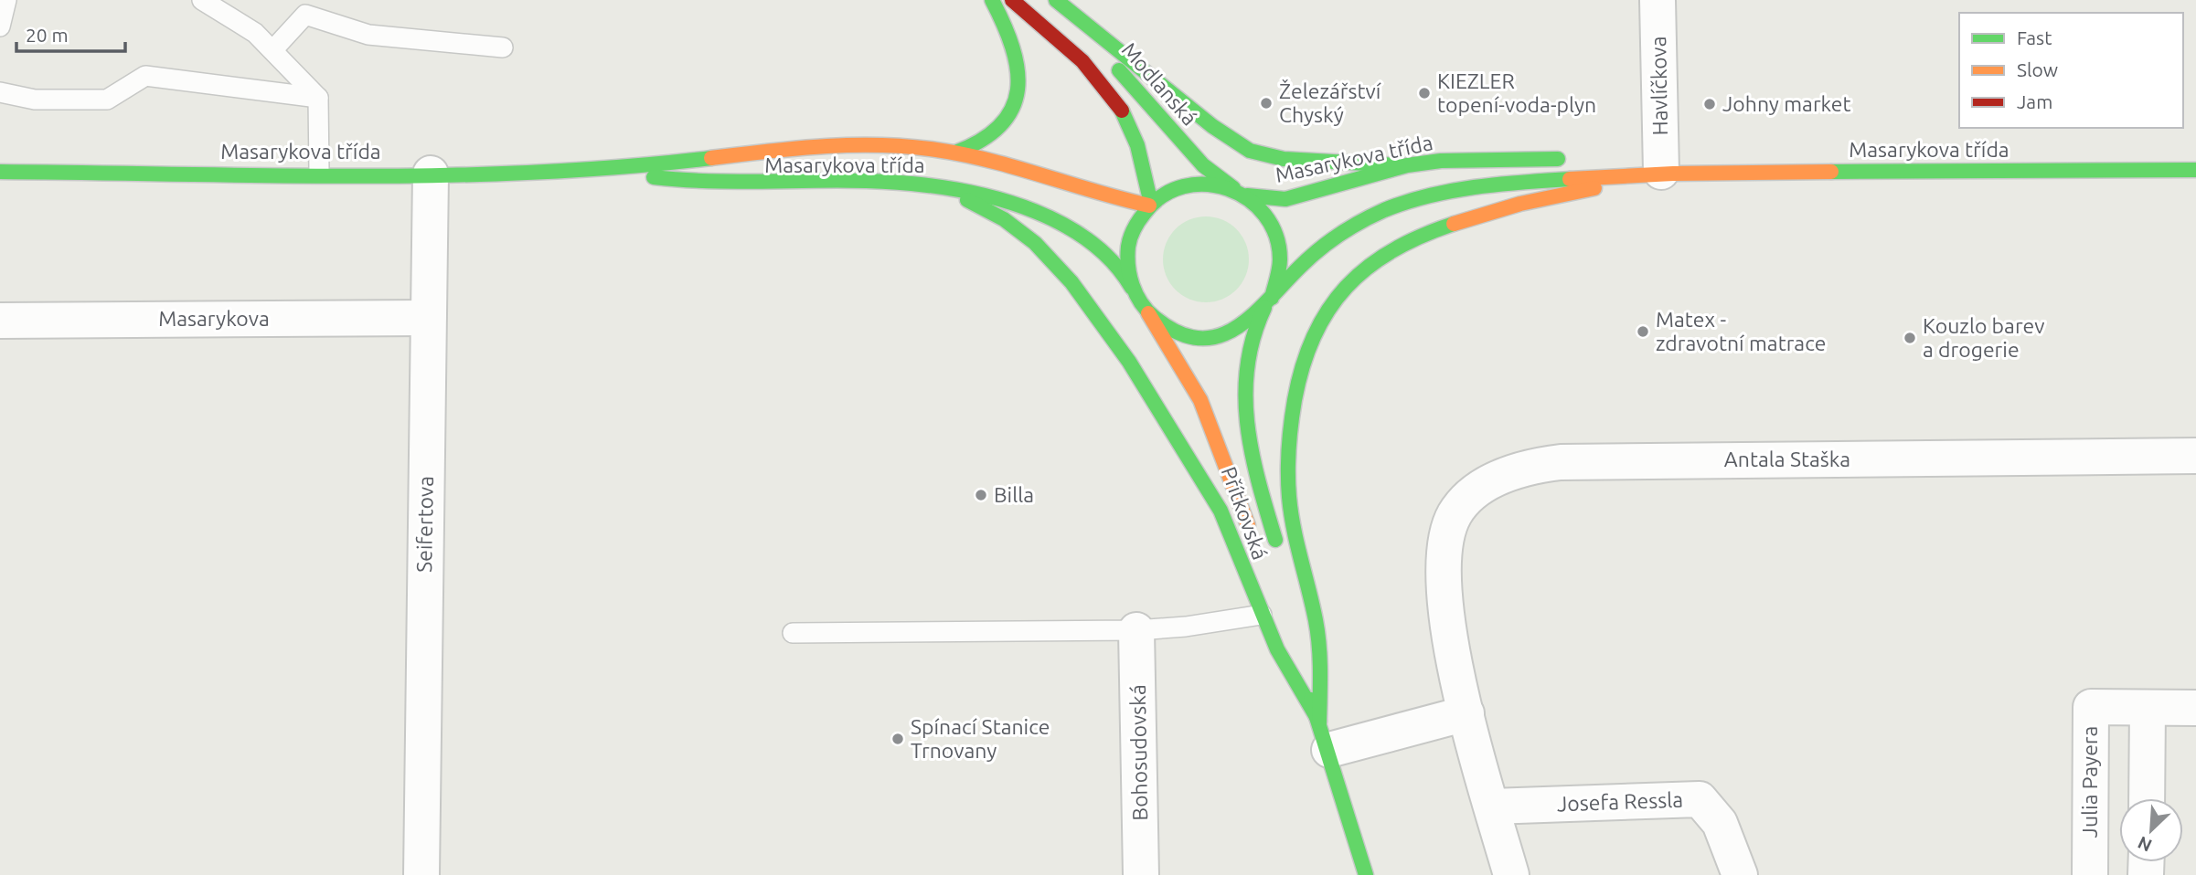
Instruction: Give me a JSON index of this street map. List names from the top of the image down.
{
  "streets": {
    "main road": ["Modlanská", "Masarykova třída", "Přítkovská"],
    "street": [
      "Havlíčkova",
      "Masarykova",
      "Antala Staška",
      "Seifertova",
      "Bohosudovská",
      "Julia Payera",
      "Josefa Ressla"
    ]
  },
  "crossings": [
    ["Modlanská", "Masarykova třída"],
    ["Modlanská", "Přítkovská"],
    ["Havlíčkova", "Masarykova třída"],
    ["Masarykova třída", "Přítkovská"],
    ["Masarykova třída", "Seifertova"],
    ["Masarykova", "Seifertova"]
  ],
  "places": [
    "KIEZLER topení-voda-plyn",
    "Železářství Chyský",
    "Johny market",
    "Matex - zdravotní matrace",
    "Kouzlo barev a drogerie",
    "Billa",
    "Spínací Stanice Trnovany"
  ],
  "legend": ["Fast", "Slow", "Jam"],
  "scale_bar": "20 m",
  "north": "bottom left"
}
